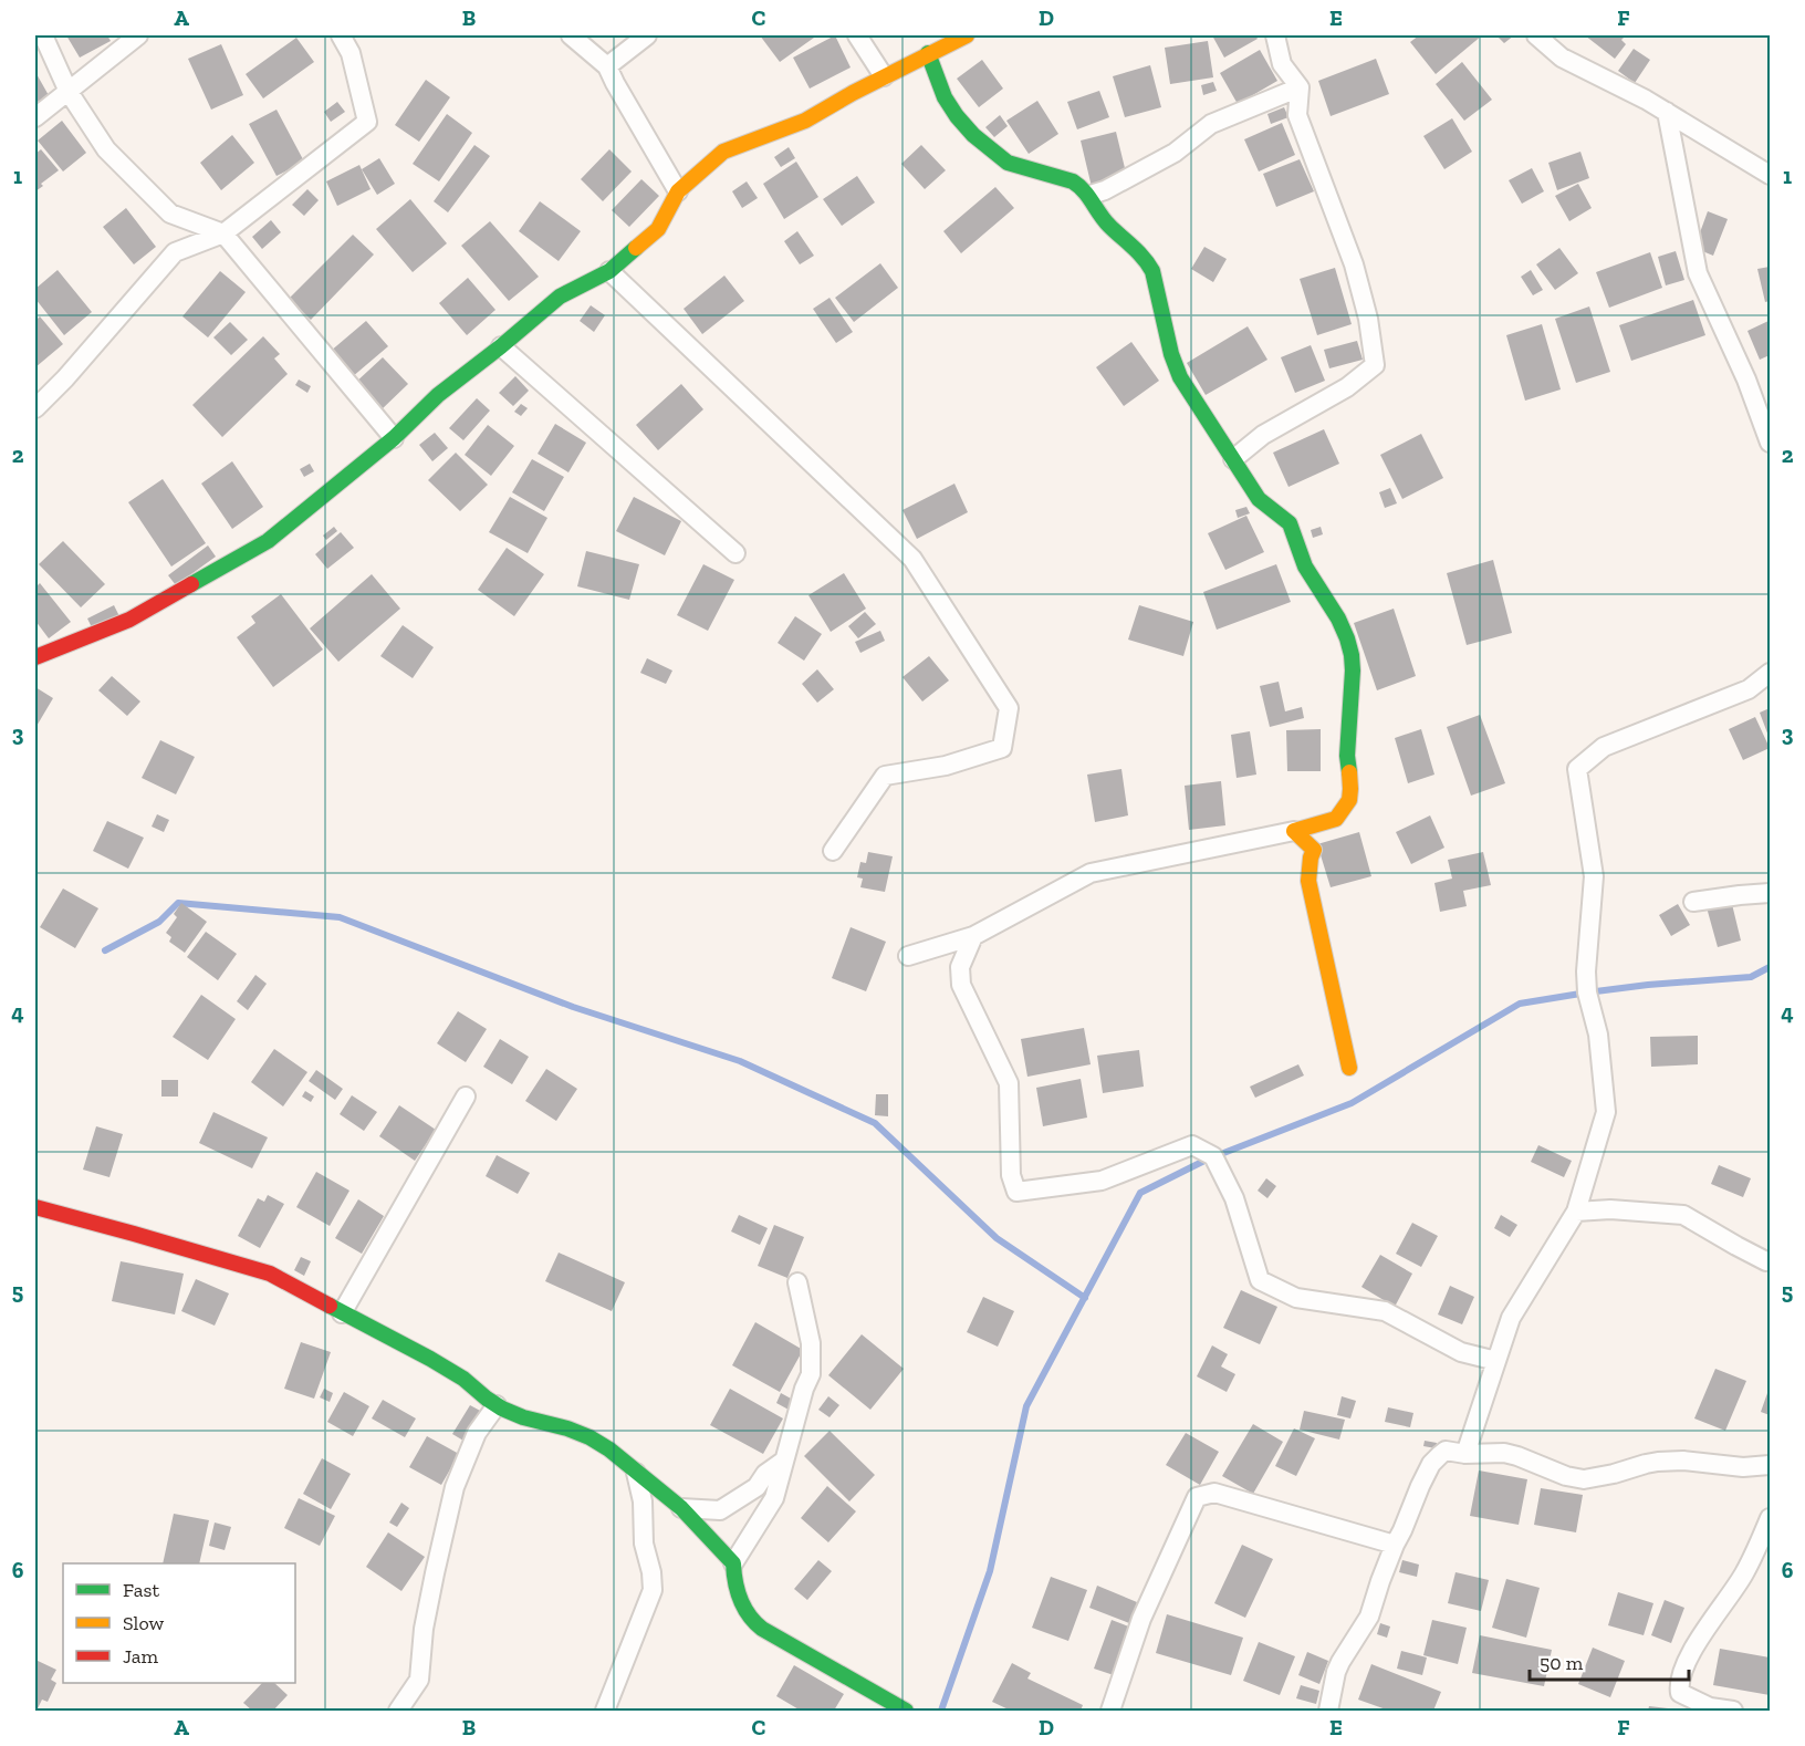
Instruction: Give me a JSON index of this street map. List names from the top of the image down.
{
  "legend": ["Fast", "Slow", "Jam"],
  "scale_bar": "50 m",
  "grid": {
    "columns": [
      "A",
      "B",
      "C",
      "D",
      "E",
      "F"
    ],
    "rows": [
      "1",
      "2",
      "3",
      "4",
      "5",
      "6"
    ]
  }
}
